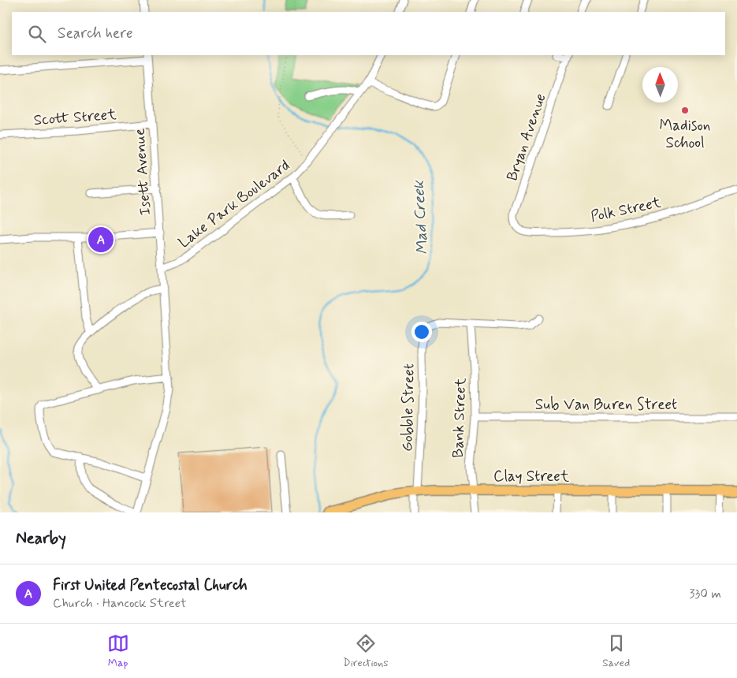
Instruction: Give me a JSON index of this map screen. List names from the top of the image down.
{
  "streets": {
    "main road": ["Clay Street"],
    "street": [
      "Scott Street",
      "Bryan Avenue",
      "Isett Avenue",
      "Lake Park Boulevard",
      "Polk Street",
      "Sub Van Buren Street",
      "Gobble Street",
      "Bank Street"
    ]
  },
  "crossings": [
    ["Scott Street", "Isett Avenue"],
    ["Bryan Avenue", "Polk Street"],
    ["Isett Avenue", "Lake Park Boulevard"],
    ["Sub Van Buren Street", "Bank Street"],
    ["Gobble Street", "Bank Street"],
    ["Gobble Street", "Clay Street"],
    ["Bank Street", "Clay Street"]
  ],
  "water": ["Mad Creek"],
  "places": ["Madison School"],
  "north": "top",
  "page": {
    "search": "Search here",
    "pins": "A",
    "heading": "Nearby",
    "list": [
      {
        "mark": "A",
        "name": "First United Pentecostal Church",
        "note": "Church · Hancock Street",
        "value": "330 m"
      }
    ],
    "nav": ["Map", "Directions", "Saved"]
  }
}
